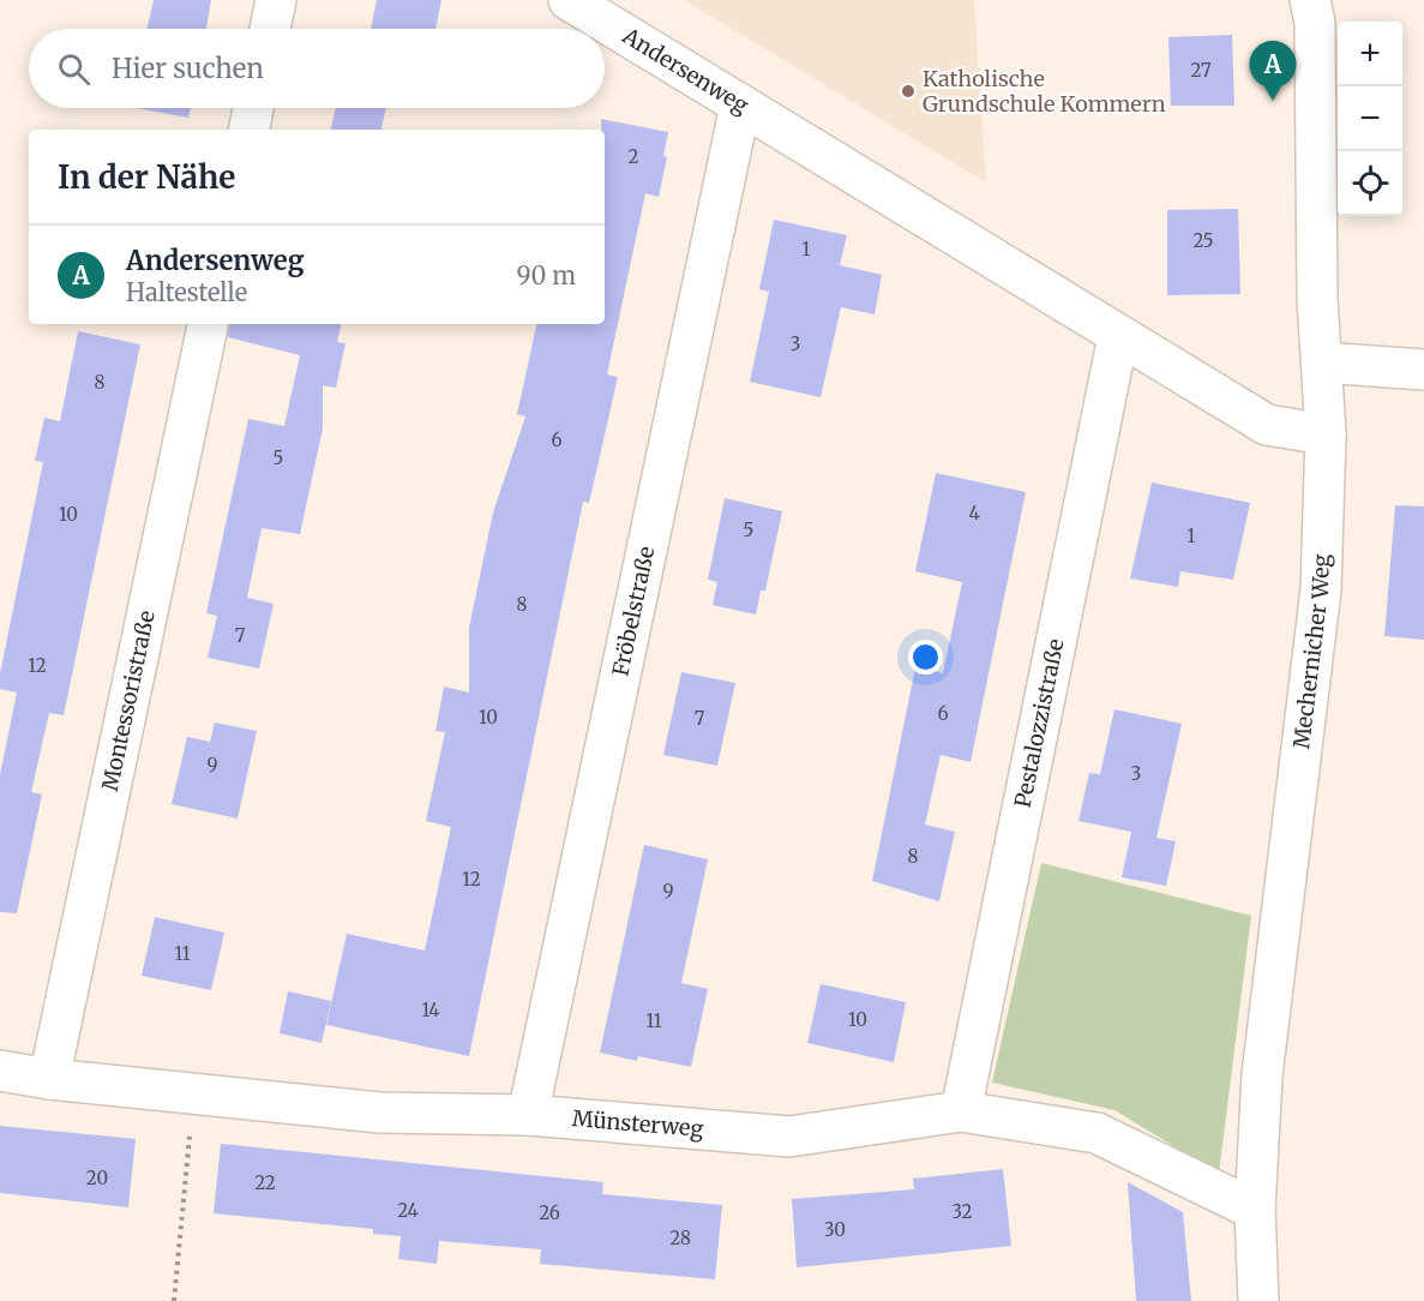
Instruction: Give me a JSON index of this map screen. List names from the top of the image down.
{
  "streets": {
    "street": [
      "Andersenweg",
      "Fröbelstraße",
      "Mechernicher Weg",
      "Montessoristraße",
      "Pestalozzistraße",
      "Münsterweg"
    ]
  },
  "crossings": [
    ["Andersenweg", "Fröbelstraße"],
    ["Andersenweg", "Mechernicher Weg"],
    ["Andersenweg", "Pestalozzistraße"],
    ["Fröbelstraße", "Münsterweg"],
    ["Mechernicher Weg", "Münsterweg"],
    ["Montessoristraße", "Münsterweg"],
    ["Pestalozzistraße", "Münsterweg"]
  ],
  "places": ["Katholische Grundschule Kommern"],
  "house_numbers": [
    "27",
    "2",
    "25",
    "1",
    "3",
    "8",
    "6",
    "5",
    "4",
    "10",
    "5",
    "1",
    "8",
    "7",
    "12",
    "6",
    "10",
    "7",
    "9",
    "3",
    "8",
    "12",
    "9",
    "11",
    "14",
    "10",
    "11",
    "20",
    "22",
    "24",
    "32",
    "26",
    "30",
    "28"
  ],
  "page": {
    "map_buttons": ["+", "−"],
    "search": "Hier suchen",
    "pins": "A",
    "heading": "In der Nähe",
    "list": [
      {
        "mark": "A",
        "name": "Andersenweg",
        "note": "Haltestelle",
        "value": "90 m"
      }
    ]
  }
}
